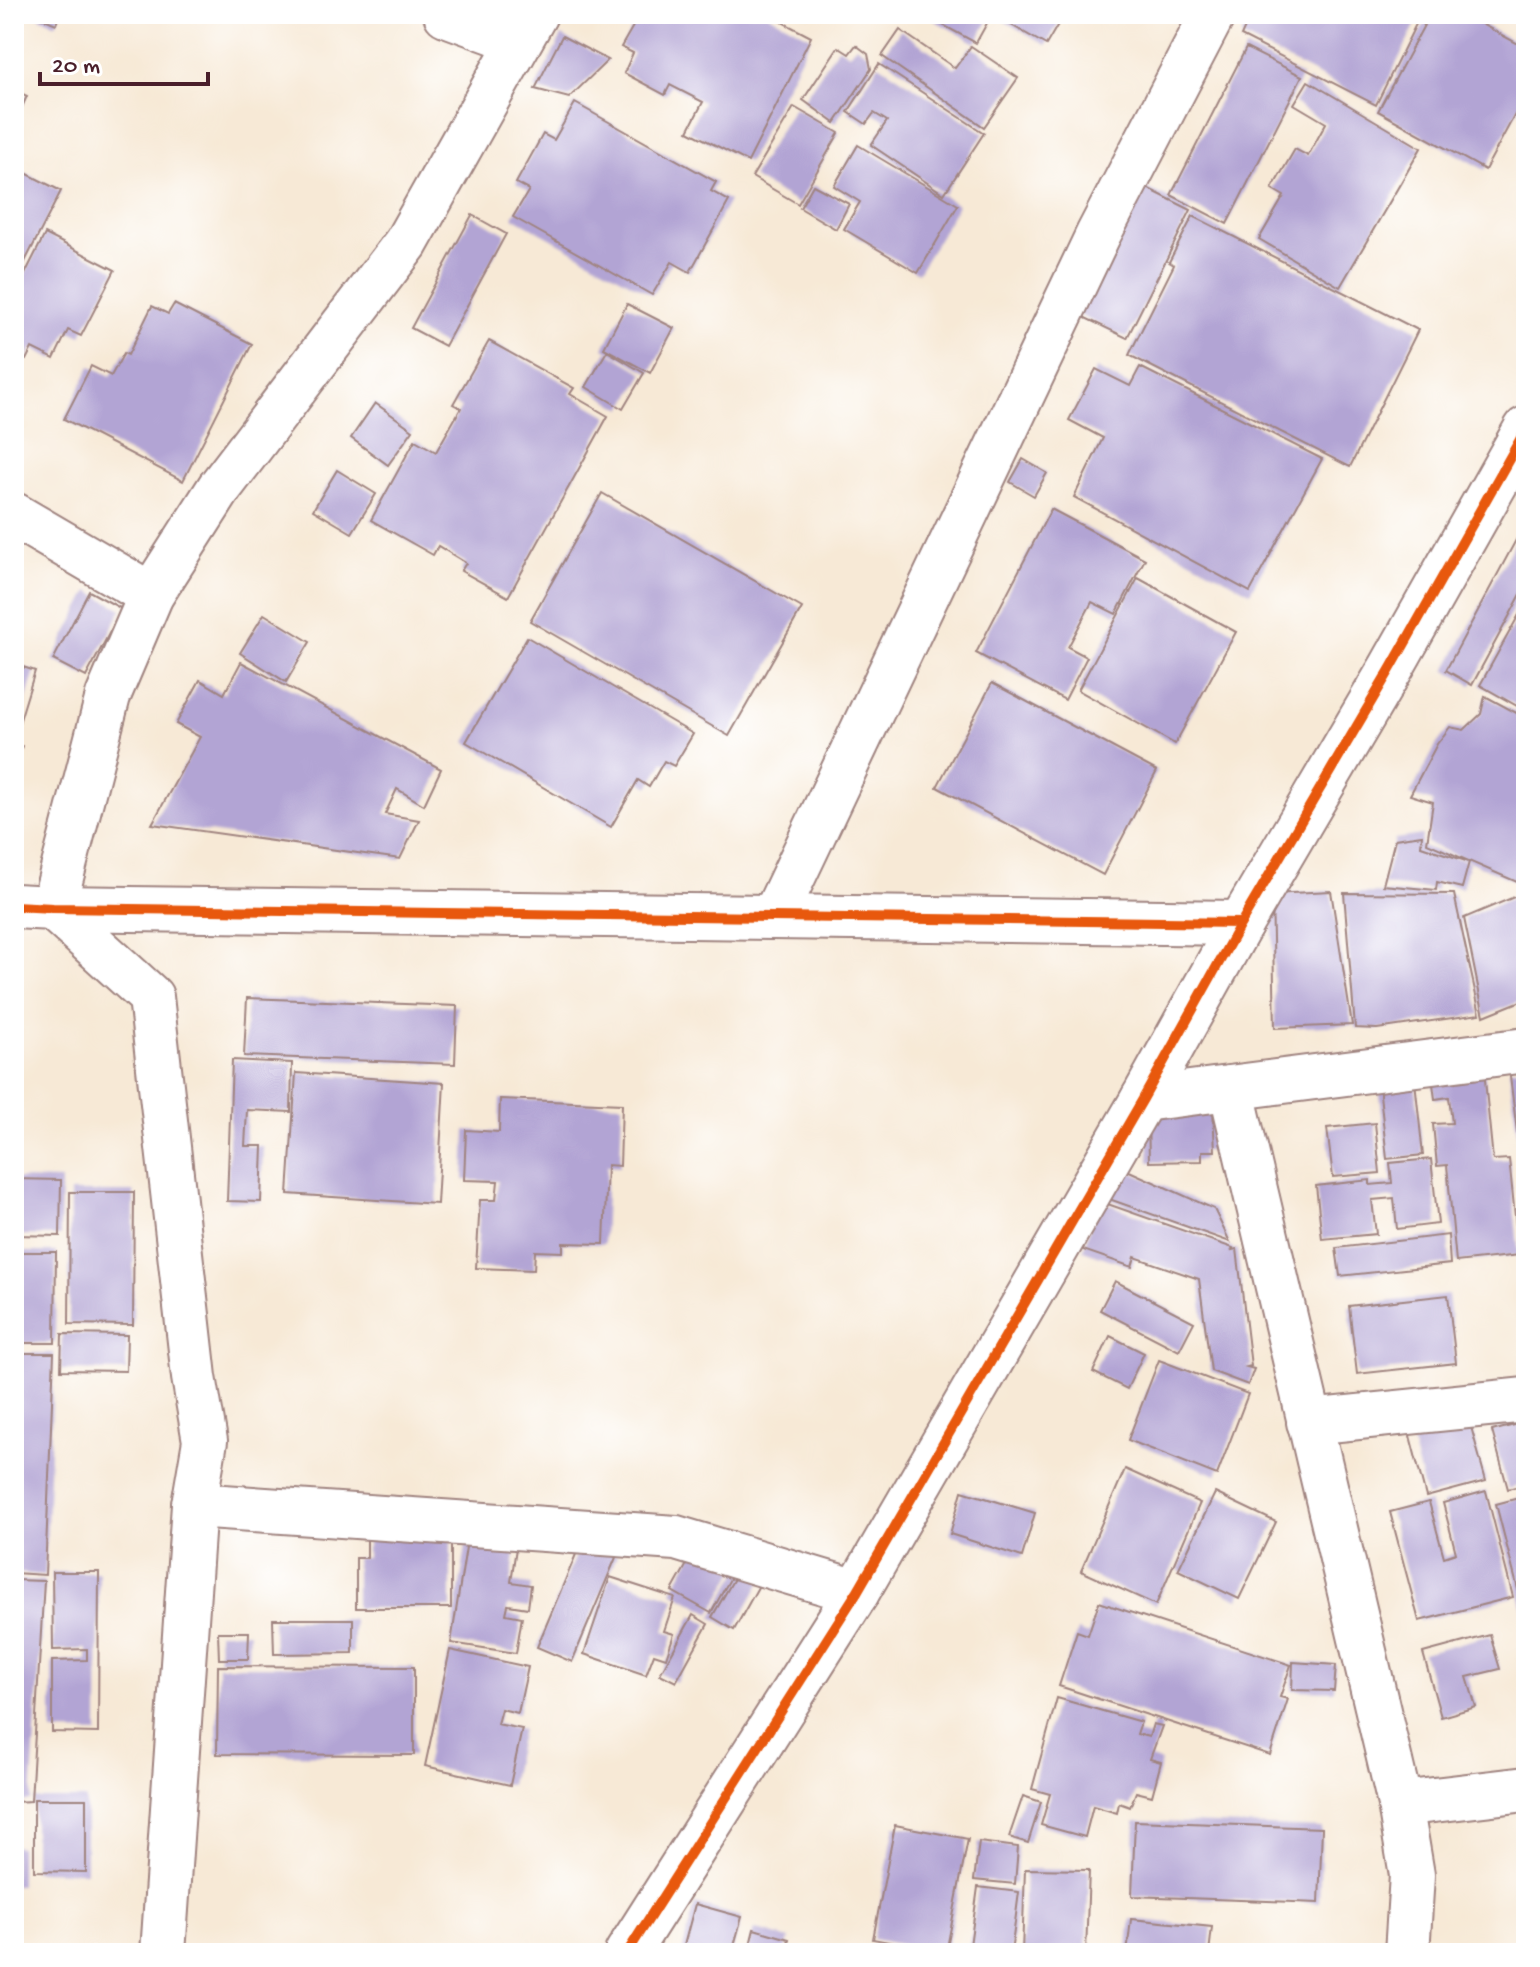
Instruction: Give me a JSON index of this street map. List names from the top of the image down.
{
  "scale_bar": "20 m"
}
